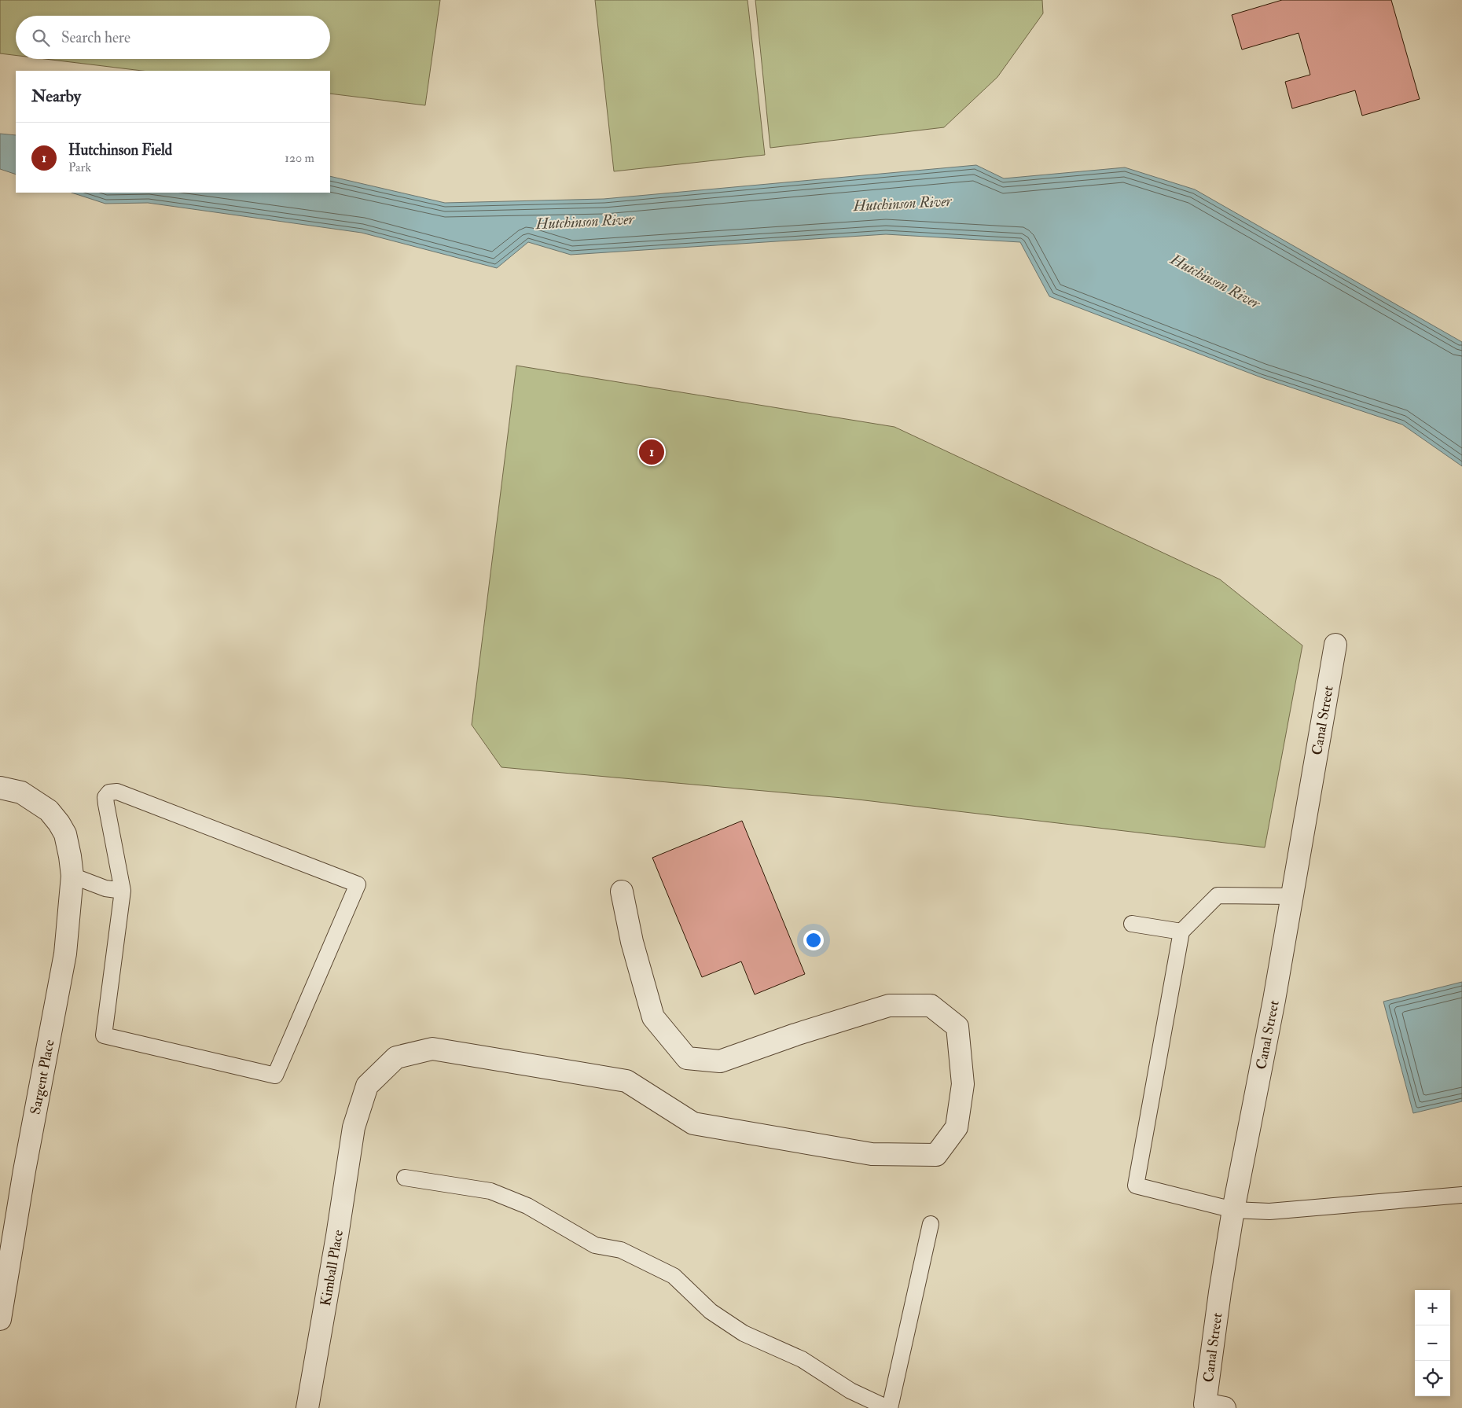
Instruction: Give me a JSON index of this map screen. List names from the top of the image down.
{
  "streets": {
    "street": ["Canal Street", "Sargent Place", "Kimball Place"]
  },
  "water": ["Hutchinson River"],
  "page": {
    "search": "Search here",
    "heading": "Nearby",
    "list": [
      {
        "mark": "1",
        "name": "Hutchinson Field",
        "note": "Park",
        "value": "120 m"
      }
    ],
    "pins": "1",
    "map_buttons": ["+", "−"]
  }
}
